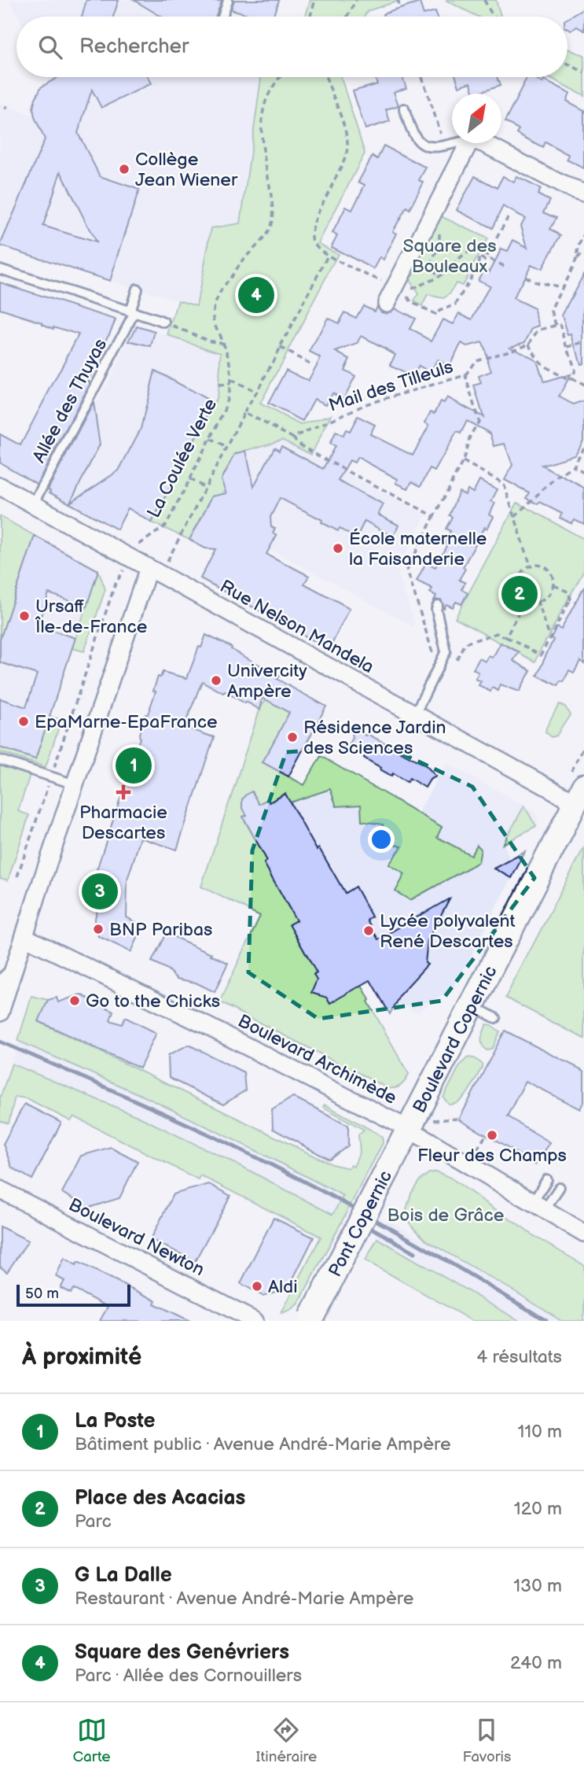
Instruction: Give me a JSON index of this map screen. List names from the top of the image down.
{
  "streets": {
    "street": [
      "Rue Nelson Mandela",
      "Boulevard Copernic",
      "Boulevard Archimède",
      "Pont Copernic",
      "Boulevard Newton"
    ],
    "lane": ["Allée des Thuyas"],
    "path": ["Mail des Tilleuls", "La Coulée Verte"]
  },
  "crossings": [
    ["Allée des Thuyas", "Rue Nelson Mandela"],
    ["La Coulée Verte", "Rue Nelson Mandela"],
    ["Rue Nelson Mandela", "Boulevard Copernic"],
    ["Boulevard Copernic", "Boulevard Archimède"],
    ["Boulevard Copernic", "Pont Copernic"],
    ["Boulevard Archimède", "Pont Copernic"]
  ],
  "parks": ["Square des Bouleaux", "Bois de Grâce"],
  "places": {
    "other": [
      "Collège Jean Wiener",
      "École maternelle la Faisanderie",
      "Ursaff Île-de-France",
      "Univercity Ampère",
      "EpaMarne-EpaFrance",
      "Résidence Jardin des Sciences",
      "BNP Paribas",
      "Lycée polyvalent René Descartes",
      "Go to the Chicks",
      "Fleur des Champs",
      "Aldi"
    ],
    "health": ["Pharmacie Descartes"]
  },
  "scale_bar": "50 m",
  "north": "top right",
  "page": {
    "search": "Rechercher",
    "pins": [
      "4",
      "2",
      "1",
      "3"
    ],
    "scale": "50 m",
    "heading": ["À proximité", "4 résultats"],
    "list": [
      {
        "mark": "1",
        "name": "La Poste",
        "note": "Bâtiment public · Avenue André-Marie Ampère",
        "value": "110 m"
      },
      {
        "mark": "2",
        "name": "Place des Acacias",
        "note": "Parc",
        "value": "120 m"
      },
      {
        "mark": "3",
        "name": "G La Dalle",
        "note": "Restaurant · Avenue André-Marie Ampère",
        "value": "130 m"
      },
      {
        "mark": "4",
        "name": "Square des Genévriers",
        "note": "Parc · Allée des Cornouillers",
        "value": "240 m"
      }
    ],
    "nav": ["Carte", "Itinéraire", "Favoris"]
  }
}
